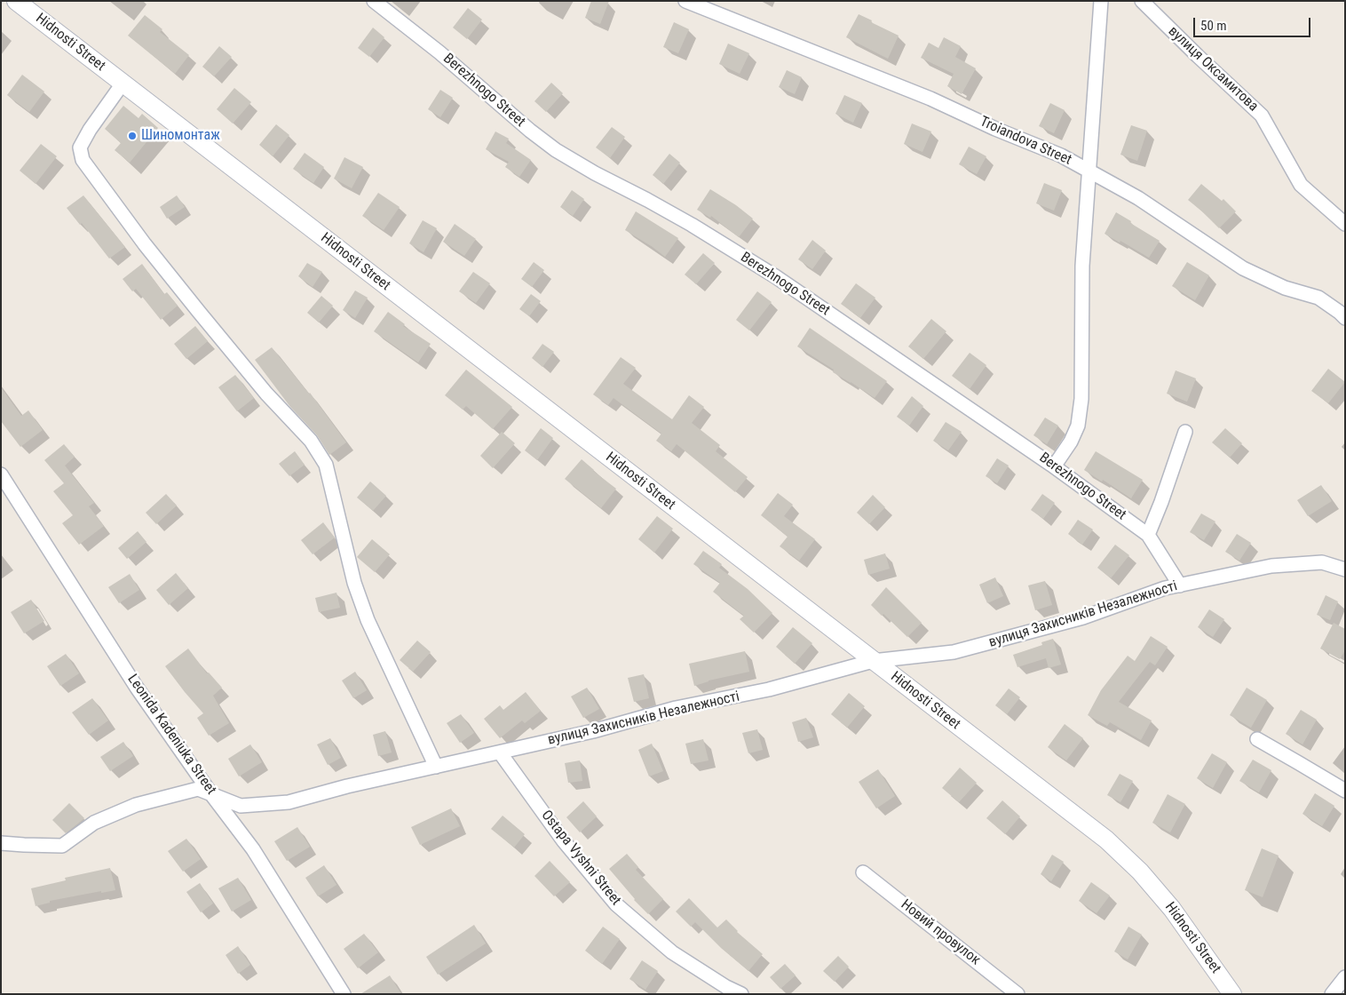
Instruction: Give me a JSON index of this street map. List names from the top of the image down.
{
  "streets": {
    "street": [
      "Hidnosti Street",
      "вулиця Оксамитова",
      "Berezhnogo Street",
      "Troiandova Street",
      "вулиця Захисників Незалежності",
      "Leonida Kadeniuka Street",
      "Ostapa Vyshni Street",
      "Новий провулок"
    ]
  },
  "crossings": [
    ["Hidnosti Street", "вулиця Захисників Незалежності"],
    ["Berezhnogo Street", "вулиця Захисників Незалежності"],
    ["вулиця Захисників Незалежності", "Leonida Kadeniuka Street"],
    ["вулиця Захисників Незалежності", "Ostapa Vyshni Street"]
  ],
  "places": ["Шиномонтаж"],
  "scale_bar": "50 m"
}
